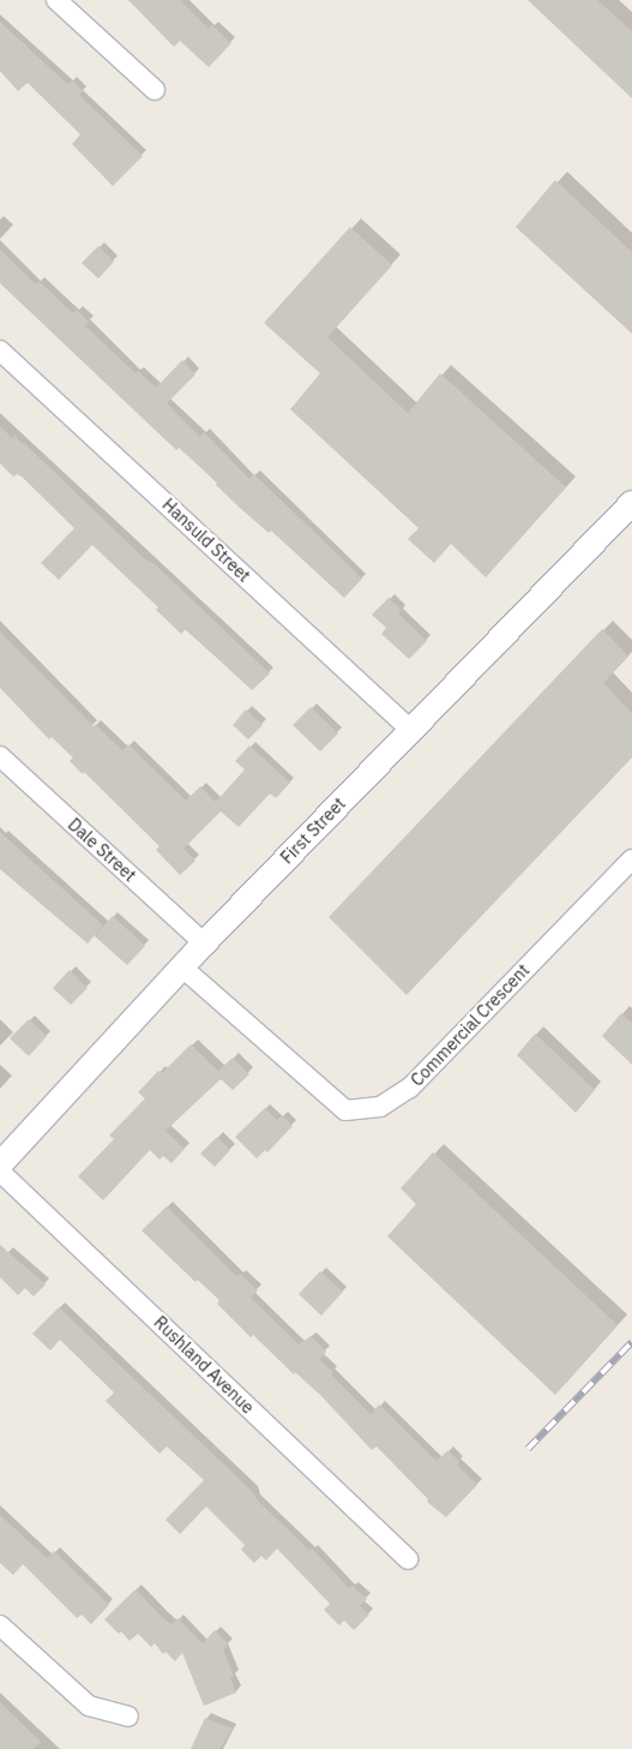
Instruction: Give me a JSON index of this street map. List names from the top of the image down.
{
  "streets": {
    "street": [
      "Hansuld Street",
      "First Street",
      "Dale Street",
      "Commercial Crescent",
      "Rushland Avenue"
    ]
  },
  "crossings": [
    ["Hansuld Street", "First Street"],
    ["First Street", "Dale Street"],
    ["First Street", "Commercial Crescent"]
  ]
}
